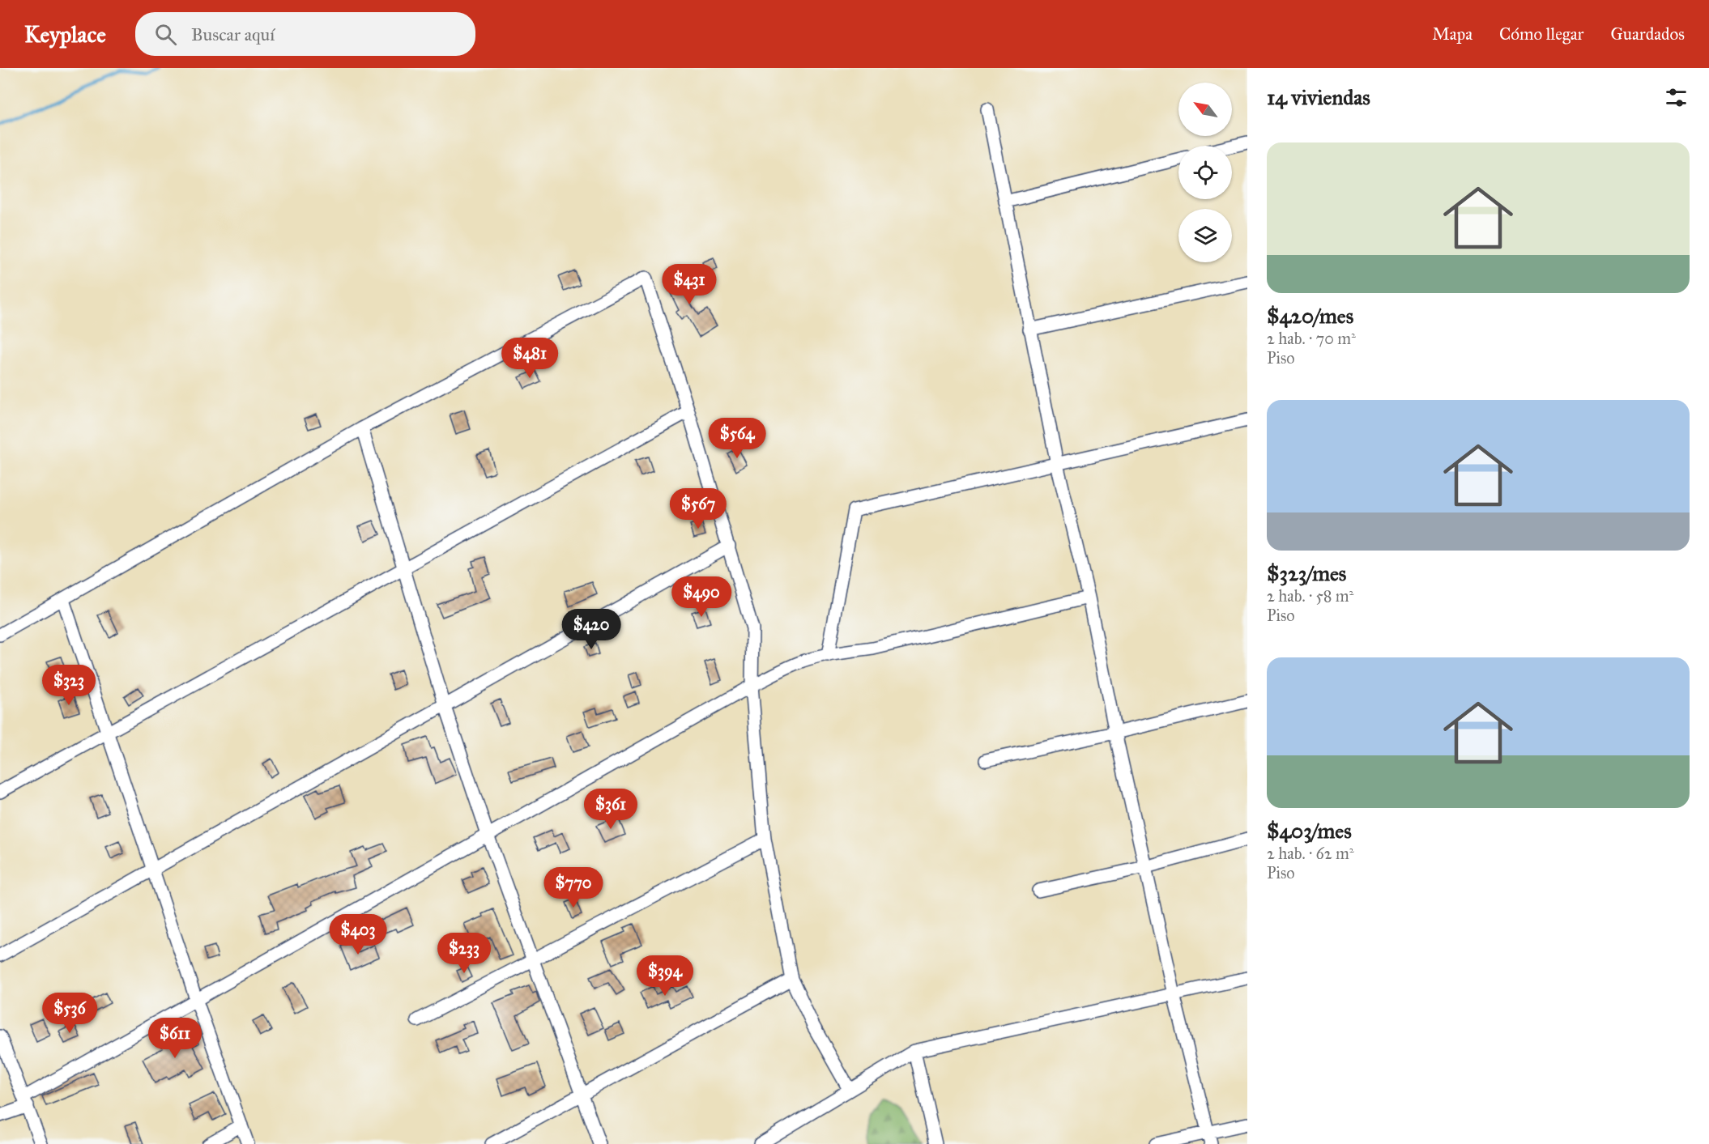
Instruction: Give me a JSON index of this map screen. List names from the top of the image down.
{
  "north": "top left",
  "page": {
    "header": "Keyplace",
    "search": "Buscar aquí",
    "nav": ["Mapa", "Cómo llegar", "Guardados"],
    "heading": "14 viviendas",
    "list": [
      {
        "name": "$420/mes",
        "note": "2 hab. · 70 m² · Piso"
      },
      {
        "name": "$323/mes",
        "note": "2 hab. · 58 m² · Piso"
      },
      {
        "name": "$403/mes",
        "note": "2 hab. · 62 m² · Piso"
      }
    ],
    "price": [
      "$431",
      "$481",
      "$564",
      "$567",
      "$490",
      "$420",
      "$323",
      "$361",
      "$770",
      "$403",
      "$233",
      "$394",
      "$536",
      "$611"
    ]
  }
}
